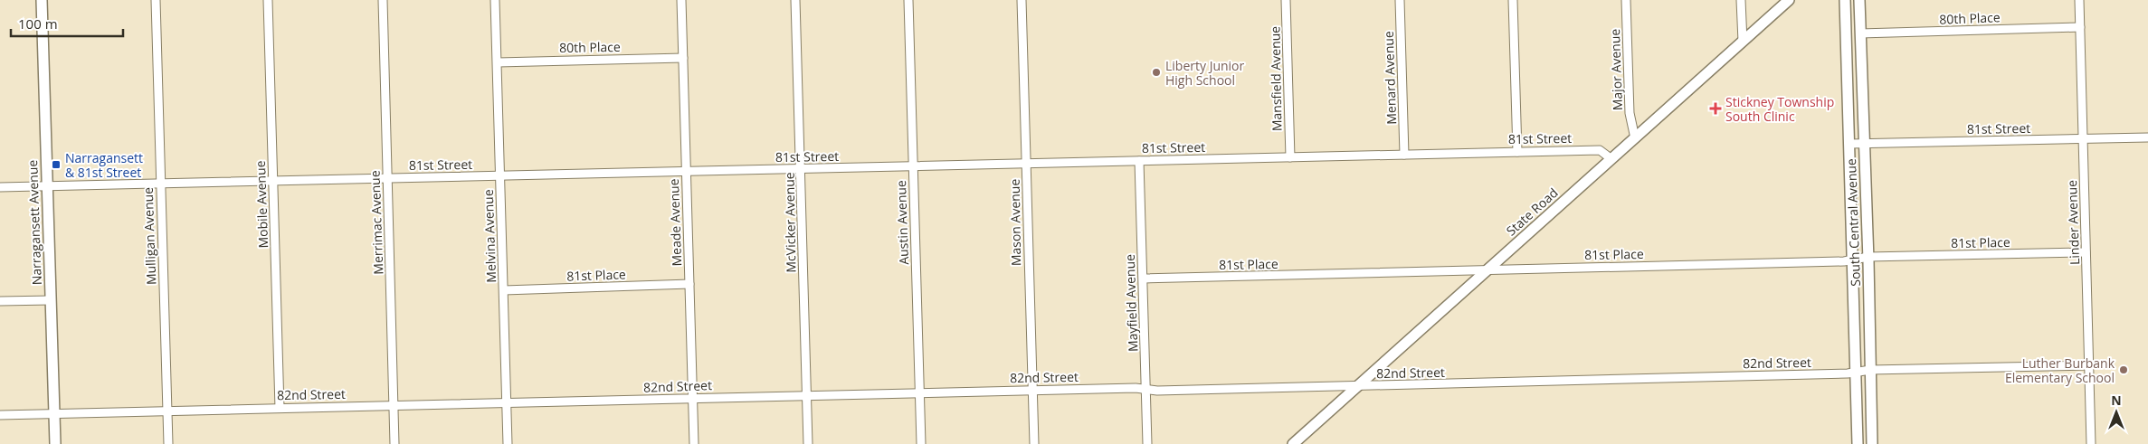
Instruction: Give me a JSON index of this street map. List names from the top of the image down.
{
  "streets": {
    "street": [
      "80th Place",
      "Major Avenue",
      "Menard Avenue",
      "Mansfield Avenue",
      "81st Street",
      "Mobile Avenue",
      "State Road",
      "Narragansett Avenue",
      "Merrimac Avenue",
      "Meade Avenue",
      "McVicker Avenue",
      "Austin Avenue",
      "Mason Avenue",
      "South Central Avenue",
      "Linder Avenue",
      "Mulligan Avenue",
      "Melvina Avenue",
      "81st Place",
      "Mayfield Avenue",
      "82nd Street"
    ]
  },
  "crossings": [
    ["80th Place", "Meade Avenue"],
    ["80th Place", "South Central Avenue"],
    ["80th Place", "Linder Avenue"],
    ["80th Place", "Melvina Avenue"],
    ["Major Avenue", "State Road"],
    ["Menard Avenue", "81st Street"],
    ["Mansfield Avenue", "81st Street"],
    ["81st Street", "Mobile Avenue"],
    ["81st Street", "State Road"],
    ["81st Street", "Narragansett Avenue"],
    ["81st Street", "Merrimac Avenue"],
    ["81st Street", "Meade Avenue"],
    ["81st Street", "McVicker Avenue"],
    ["81st Street", "Austin Avenue"],
    ["81st Street", "Mason Avenue"],
    ["81st Street", "South Central Avenue"],
    ["81st Street", "Linder Avenue"],
    ["81st Street", "Mulligan Avenue"],
    ["81st Street", "Melvina Avenue"],
    ["81st Street", "Mayfield Avenue"],
    ["Mobile Avenue", "82nd Street"],
    ["State Road", "81st Place"],
    ["State Road", "82nd Street"],
    ["Narragansett Avenue", "82nd Street"],
    ["Merrimac Avenue", "82nd Street"],
    ["Meade Avenue", "81st Place"],
    ["Meade Avenue", "82nd Street"],
    ["McVicker Avenue", "82nd Street"],
    ["Austin Avenue", "82nd Street"],
    ["Mason Avenue", "82nd Street"],
    ["South Central Avenue", "81st Place"],
    ["South Central Avenue", "82nd Street"],
    ["Linder Avenue", "81st Place"],
    ["Linder Avenue", "82nd Street"],
    ["Mulligan Avenue", "82nd Street"],
    ["Melvina Avenue", "81st Place"],
    ["Melvina Avenue", "82nd Street"],
    ["81st Place", "Mayfield Avenue"],
    ["Mayfield Avenue", "82nd Street"]
  ],
  "places": {
    "other": ["Liberty Junior High School", "Luther Burbank Elementary School"],
    "health": ["Stickney Township South Clinic"],
    "transit": ["Narragansett & 81st Street"]
  },
  "scale_bar": "100 m",
  "north": "top"
}
